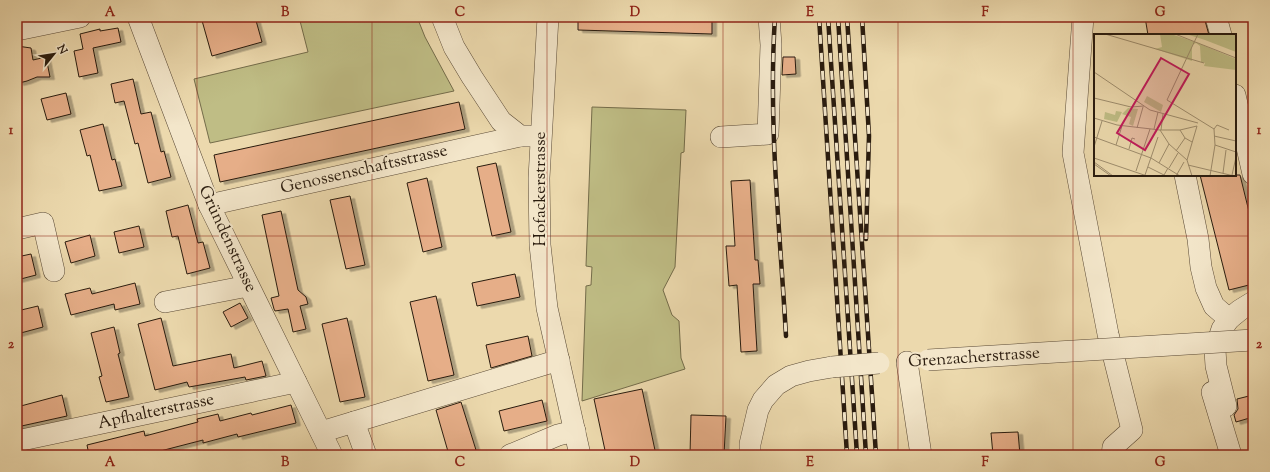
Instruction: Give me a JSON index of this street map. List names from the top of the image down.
{
  "streets": {
    "street": [
      "Genossenschaftsstrasse",
      "Hofackerstrasse",
      "Gründenstrasse",
      "Grenzacherstrasse",
      "Apfhalterstrasse"
    ]
  },
  "crossings": [
    ["Genossenschaftsstrasse", "Hofackerstrasse"],
    ["Genossenschaftsstrasse", "Gründenstrasse"],
    ["Gründenstrasse", "Apfhalterstrasse"]
  ],
  "north": "top right",
  "grid": {
    "columns": [
      "A",
      "B",
      "C",
      "D",
      "E",
      "F",
      "G"
    ],
    "rows": ["1", "2"]
  }
}
